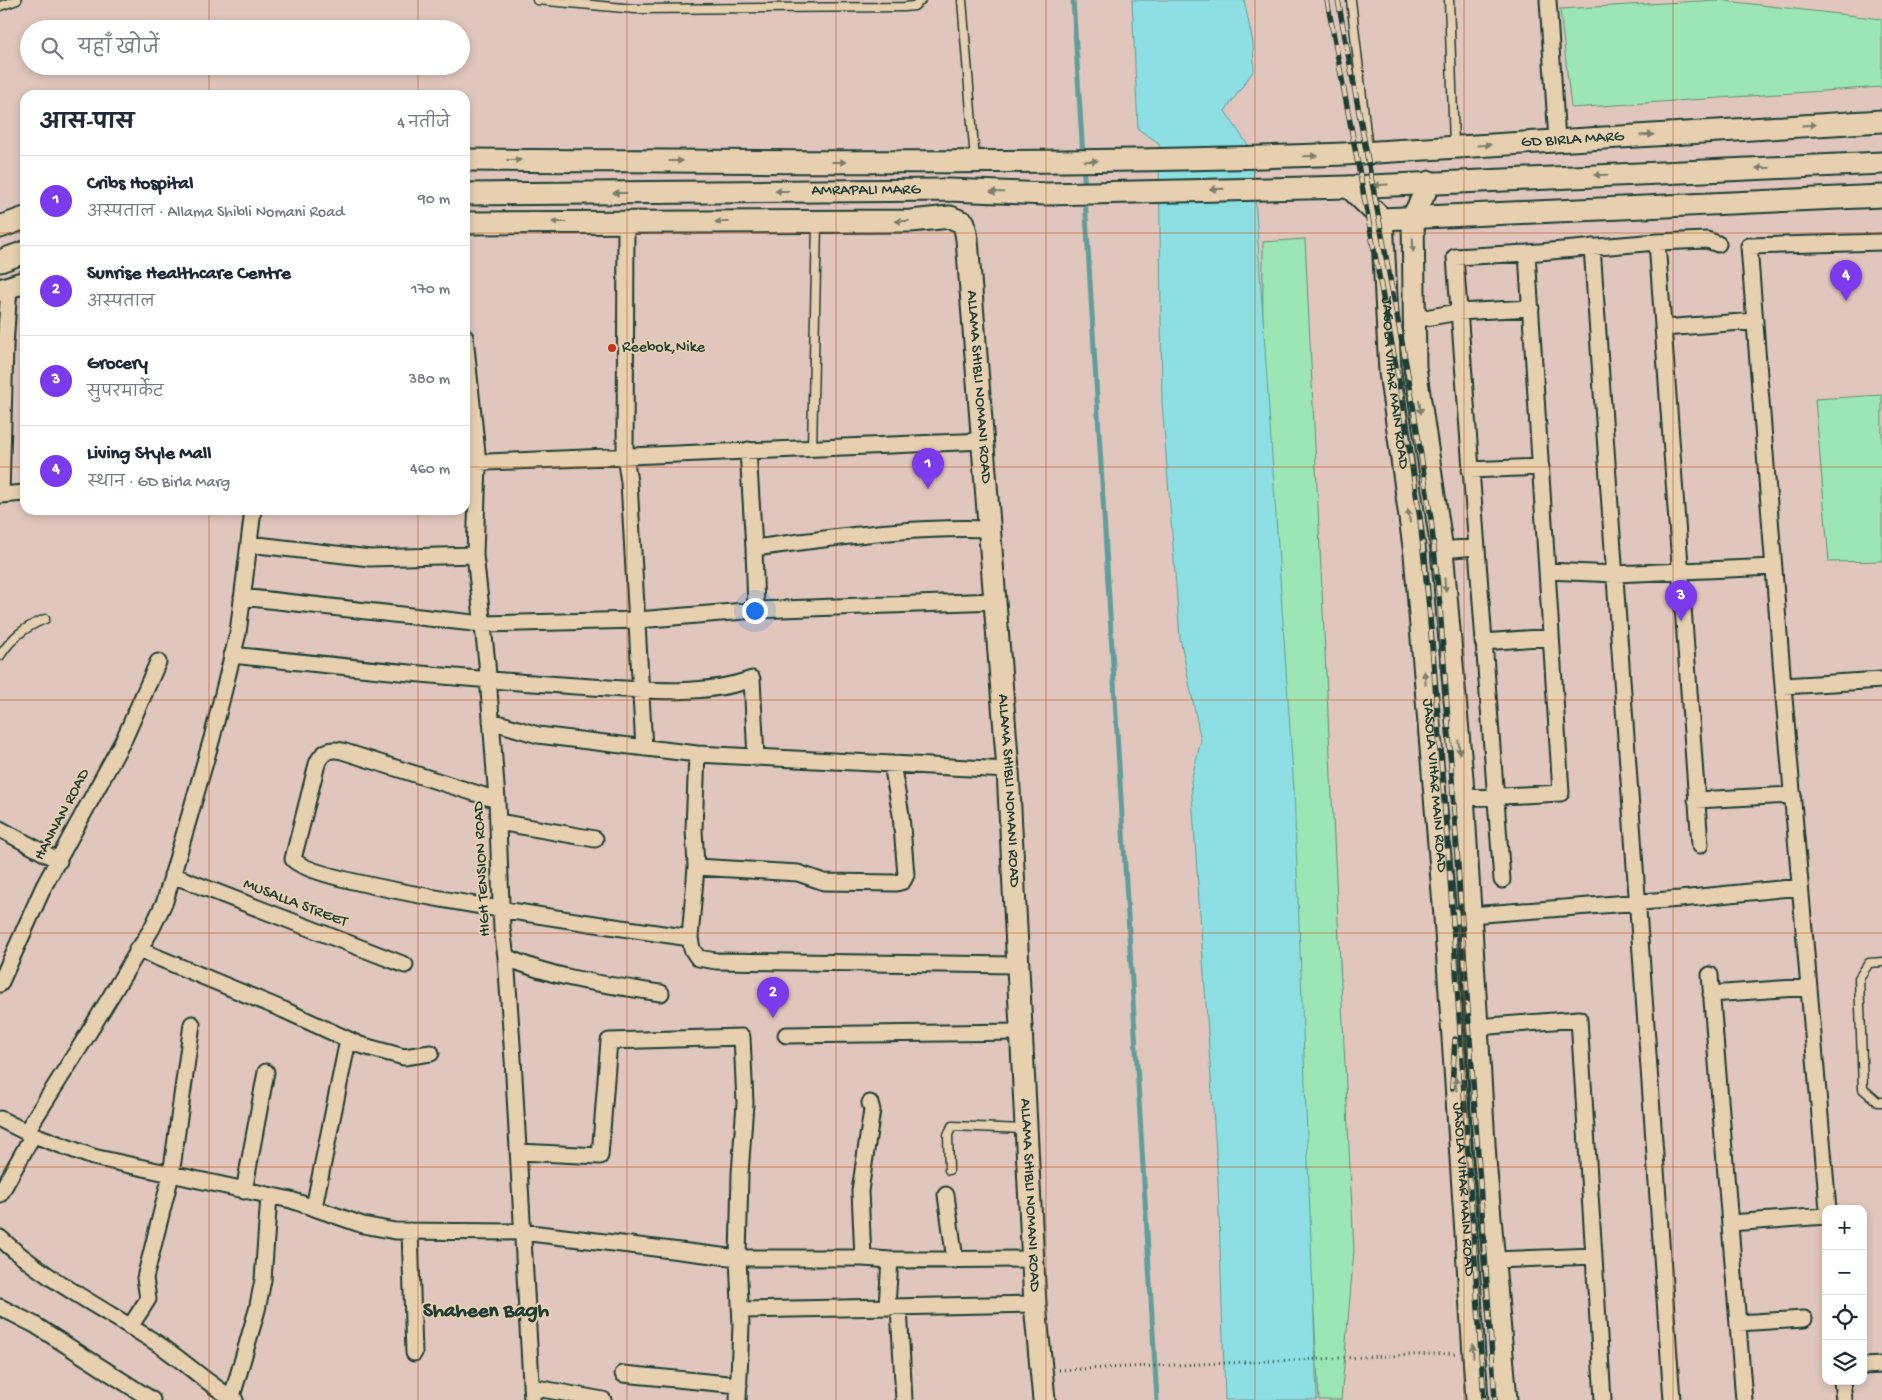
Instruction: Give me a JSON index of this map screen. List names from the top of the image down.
{
  "streets": {
    "street": [
      "GD BIRLA MARG",
      "AMRAPALI MARG",
      "JASOLA VIHAR MAIN ROAD",
      "ALLAMA SHIBLI NOMANI ROAD",
      "HANNAN ROAD",
      "HIGH TENSION ROAD",
      "MUSALLA STREET"
    ]
  },
  "crossings": [
    ["GD BIRLA MARG", "AMRAPALI MARG"]
  ],
  "districts": ["Shaheen Bagh"],
  "places": ["Reebok,Nike"],
  "page": {
    "search": "यहाँ खोजें",
    "heading": ["आस-पास", "4 नतीजे"],
    "list": [
      {
        "mark": "1",
        "name": "Cribs Hospital",
        "note": "अस्पताल · Allama Shibli Nomani Road",
        "value": "90 m"
      },
      {
        "mark": "2",
        "name": "Sunrise Healthcare Centre",
        "note": "अस्पताल",
        "value": "170 m"
      },
      {
        "mark": "3",
        "name": "Grocery",
        "note": "सुपरमार्केट",
        "value": "380 m"
      },
      {
        "mark": "4",
        "name": "Living Style Mall",
        "note": "स्थान · GD Birla Marg",
        "value": "460 m"
      }
    ],
    "pins": [
      "4",
      "1",
      "3",
      "2"
    ],
    "map_buttons": ["+", "−"]
  }
}
